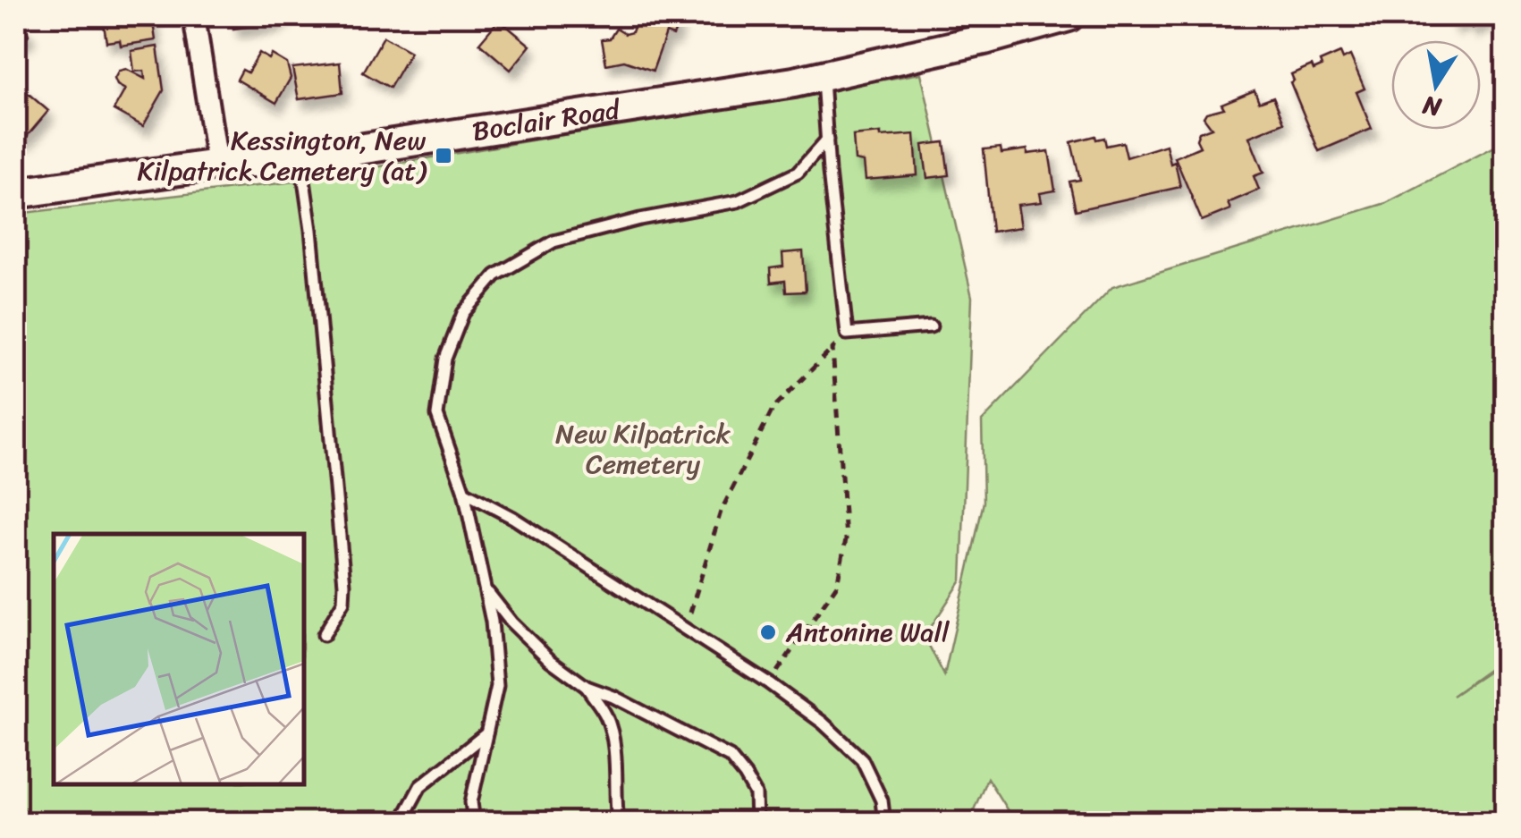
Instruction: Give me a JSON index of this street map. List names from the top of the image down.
{
  "streets": {
    "main road": ["Boclair Road"]
  },
  "parks": ["New Kilpatrick Cemetery"],
  "places": {
    "transit": ["Kessington, New Kilpatrick Cemetery (at)"],
    "other": ["Antonine Wall"]
  },
  "north": "bottom"
}
